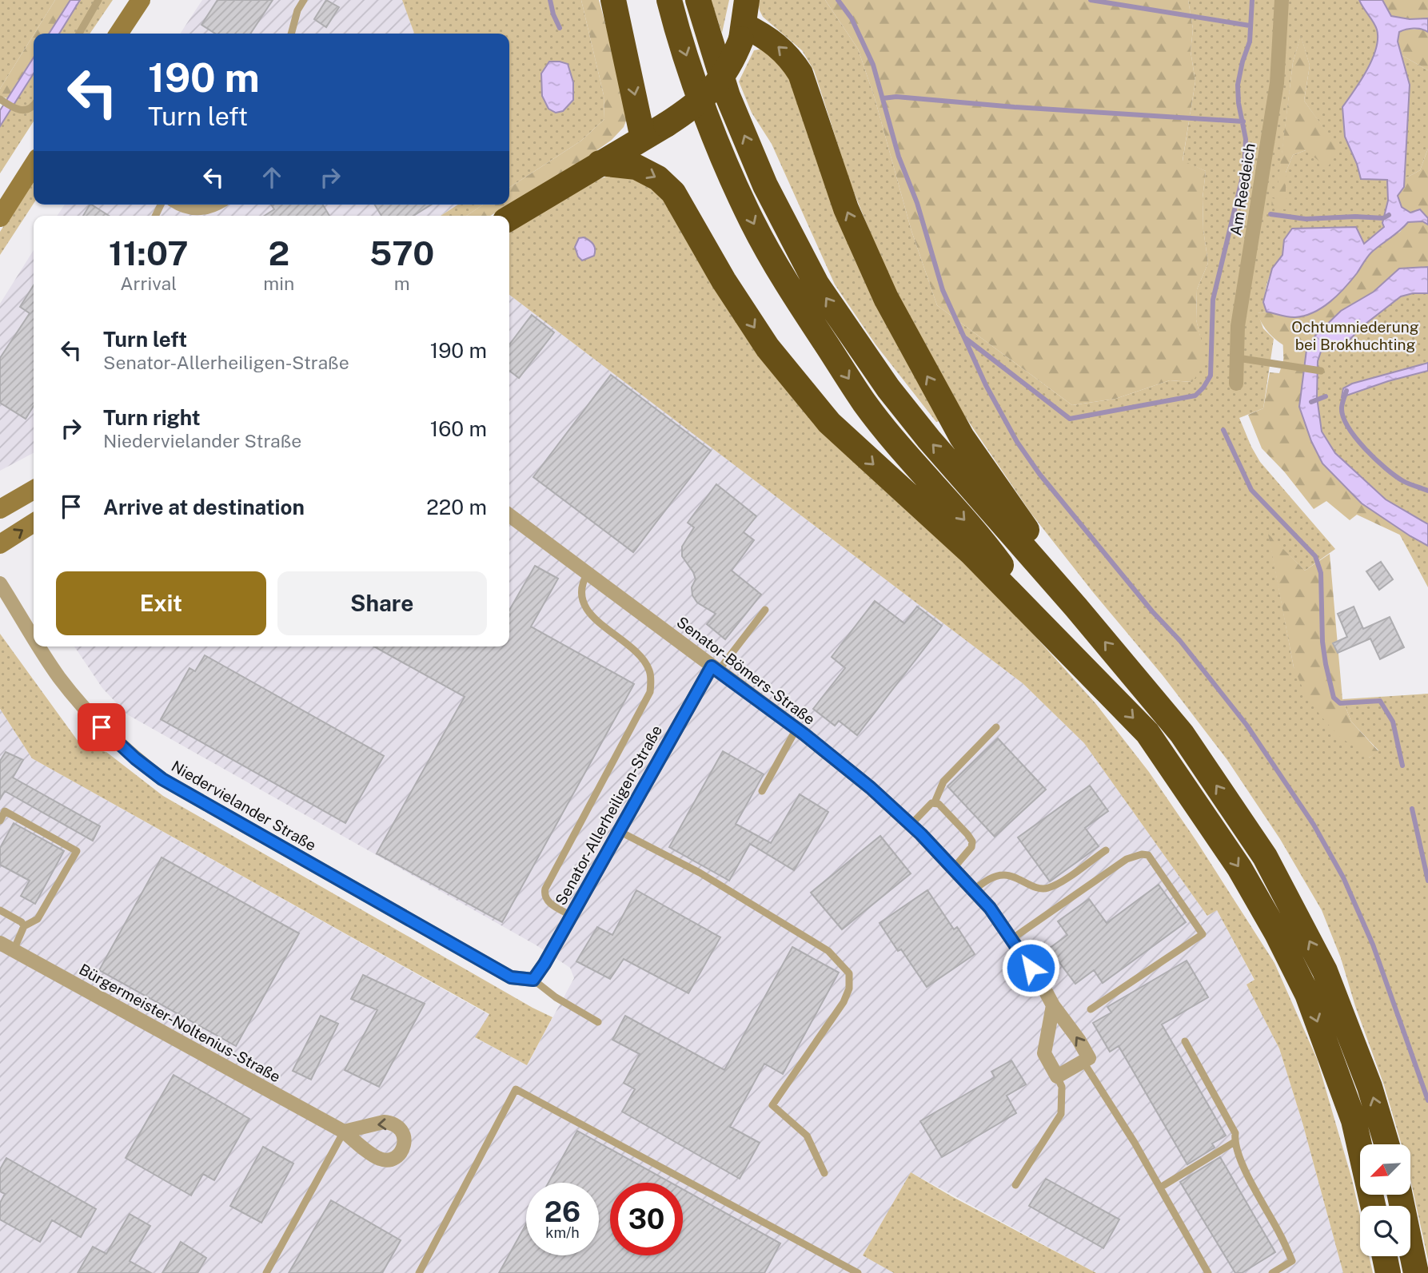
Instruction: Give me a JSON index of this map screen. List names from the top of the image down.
{
  "streets": {
    "street": [
      "Am Reedeich",
      "Senator-Bömers-Straße",
      "Niedervielander Straße",
      "Senator-Allerheiligen-Straße",
      "Bürgermeister-Noltenius-Straße"
    ]
  },
  "crossings": [
    ["Senator-Bömers-Straße", "Senator-Allerheiligen-Straße"],
    ["Niedervielander Straße", "Senator-Allerheiligen-Straße"]
  ],
  "parks": ["Ochtumniederung bei Brokhuchting"],
  "north": "bottom left",
  "page": {
    "turn": ["190 m", "Turn left"],
    "eta": [
      "11:07",
      "Arrival",
      "2",
      "min",
      "570",
      "m"
    ],
    "list": [
      {
        "name": "Turn left",
        "note": "Senator-Allerheiligen-Straße",
        "value": "190 m"
      },
      {
        "name": "Turn right",
        "note": "Niedervielander Straße",
        "value": "160 m"
      },
      {
        "name": "Arrive at destination",
        "value": "220 m"
      }
    ],
    "buttons": ["Exit", "Share"],
    "speed": "26 km/h",
    "limit": "30"
  }
}
